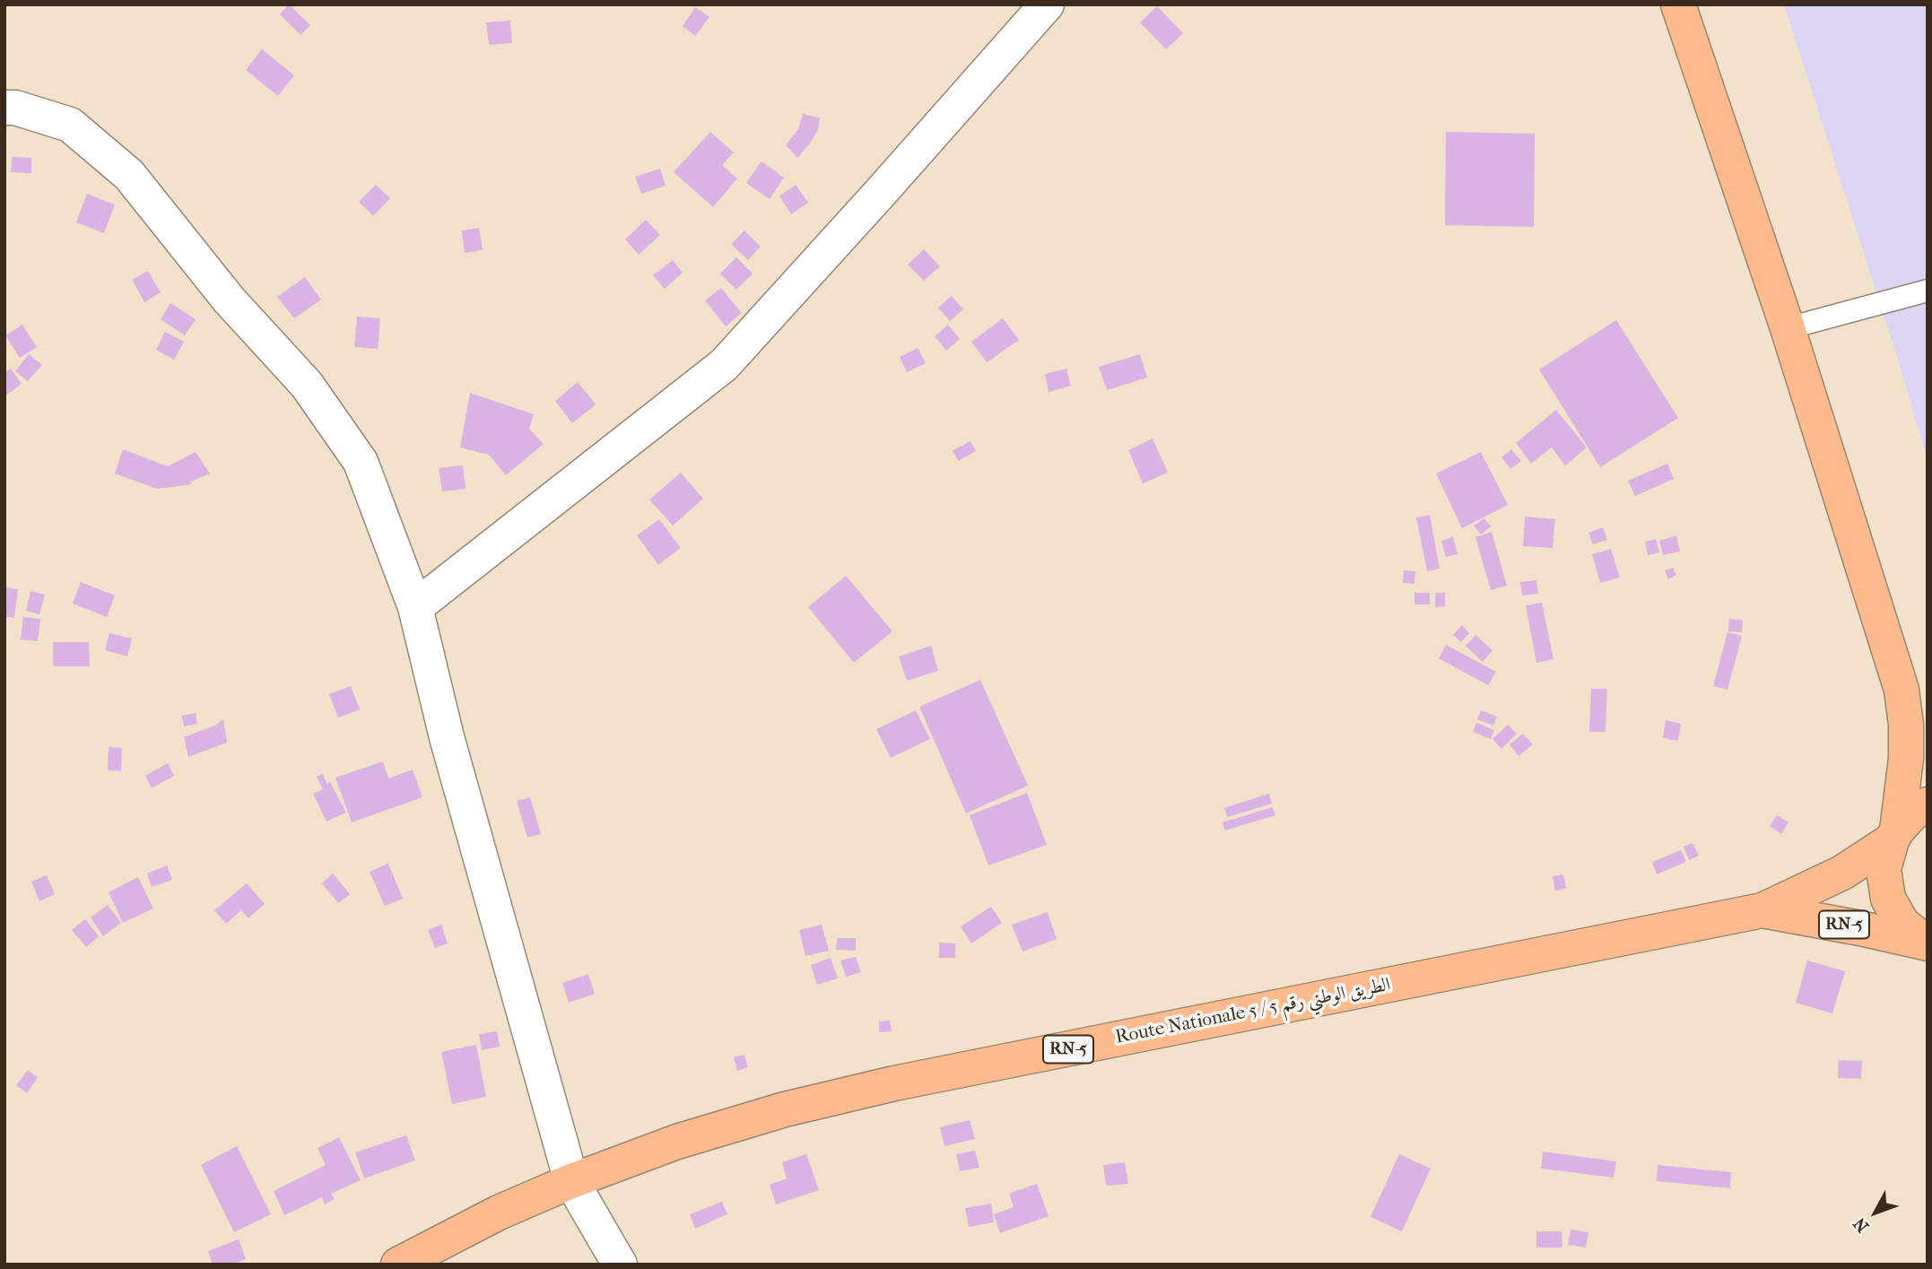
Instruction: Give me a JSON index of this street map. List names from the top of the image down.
{
  "streets": {
    "main road": ["RN-5", "Route Nationale 5 / الطريق الوطني رقم 5"]
  },
  "crossings": [
    ["RN-5", "Route Nationale 5 / الطريق الوطني رقم 5"]
  ],
  "north": "bottom left"
}
